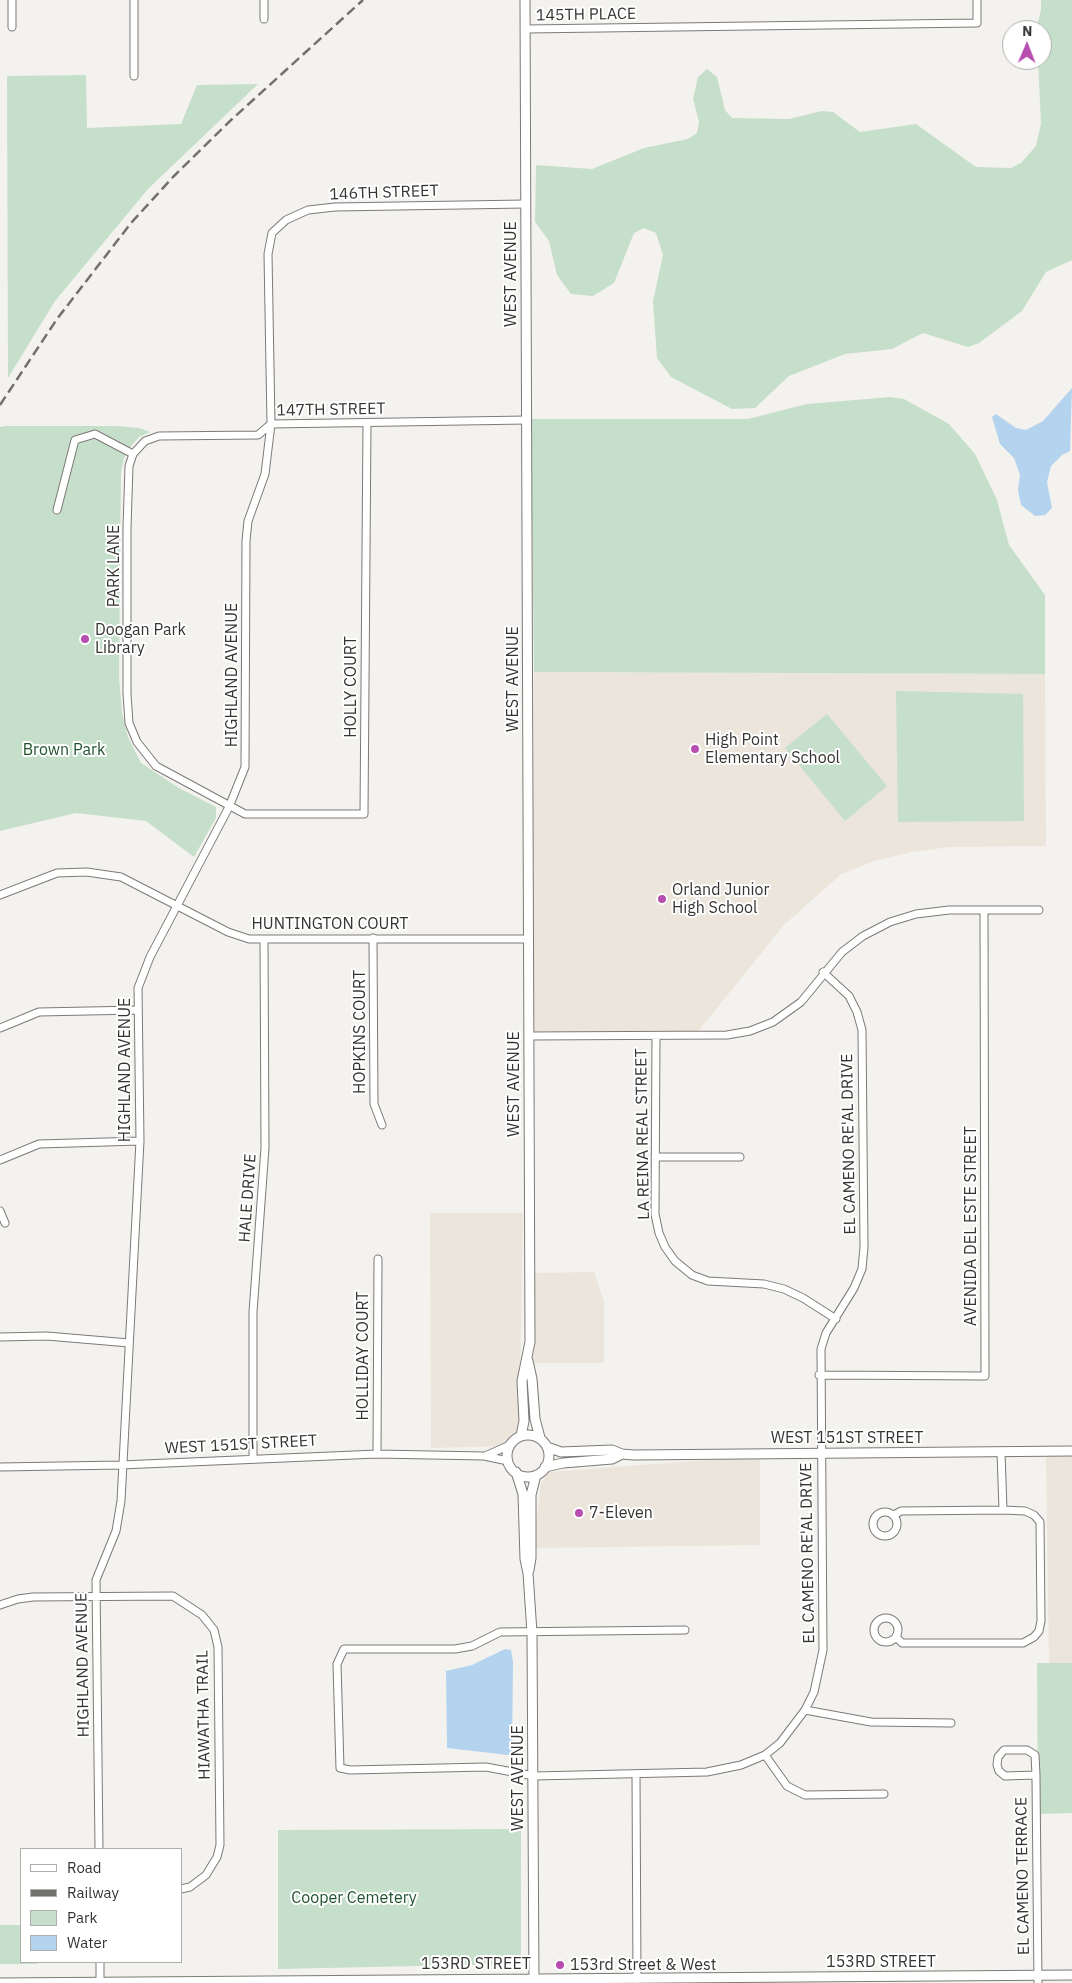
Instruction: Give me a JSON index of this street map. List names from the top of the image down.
{
  "streets": {
    "street": [
      "145TH PLACE",
      "146TH STREET",
      "WEST AVENUE",
      "147TH STREET",
      "PARK LANE",
      "HIGHLAND AVENUE",
      "HOLLY COURT",
      "HUNTINGTON COURT",
      "HOPKINS COURT",
      "LA REINA REAL STREET",
      "EL CAMENO RE'AL DRIVE",
      "HALE DRIVE",
      "AVENIDA DEL ESTE STREET",
      "HOLLIDAY COURT",
      "WEST 151ST STREET",
      "HIAWATHA TRAIL",
      "EL CAMENO TERRACE",
      "153RD STREET"
    ]
  },
  "crossings": [
    ["145TH PLACE", "WEST AVENUE"],
    ["146TH STREET", "WEST AVENUE"],
    ["146TH STREET", "HIGHLAND AVENUE"],
    ["WEST AVENUE", "147TH STREET"],
    ["WEST AVENUE", "HUNTINGTON COURT"],
    ["WEST AVENUE", "EL CAMENO RE'AL DRIVE"],
    ["WEST AVENUE", "WEST 151ST STREET"],
    ["WEST AVENUE", "153RD STREET"],
    ["147TH STREET", "PARK LANE"],
    ["147TH STREET", "HIGHLAND AVENUE"],
    ["147TH STREET", "HOLLY COURT"],
    ["PARK LANE", "HIGHLAND AVENUE"],
    ["PARK LANE", "HOLLY COURT"],
    ["HIGHLAND AVENUE", "HOLLY COURT"],
    ["HIGHLAND AVENUE", "HUNTINGTON COURT"],
    ["HIGHLAND AVENUE", "WEST 151ST STREET"],
    ["HIGHLAND AVENUE", "HIAWATHA TRAIL"],
    ["HUNTINGTON COURT", "HOPKINS COURT"],
    ["HUNTINGTON COURT", "HALE DRIVE"],
    ["LA REINA REAL STREET", "EL CAMENO RE'AL DRIVE"],
    ["EL CAMENO RE'AL DRIVE", "AVENIDA DEL ESTE STREET"],
    ["EL CAMENO RE'AL DRIVE", "WEST 151ST STREET"],
    ["HALE DRIVE", "WEST 151ST STREET"],
    ["HOLLIDAY COURT", "WEST 151ST STREET"],
    ["EL CAMENO TERRACE", "153RD STREET"]
  ],
  "parks": ["Brown Park", "Cooper Cemetery"],
  "places": [
    "Doogan Park Library",
    "High Point Elementary School",
    "Orland Junior High School",
    "7-Eleven",
    "153rd Street & West"
  ],
  "legend": [
    "Road",
    "Railway",
    "Park",
    "Water"
  ],
  "north": "top"
}
